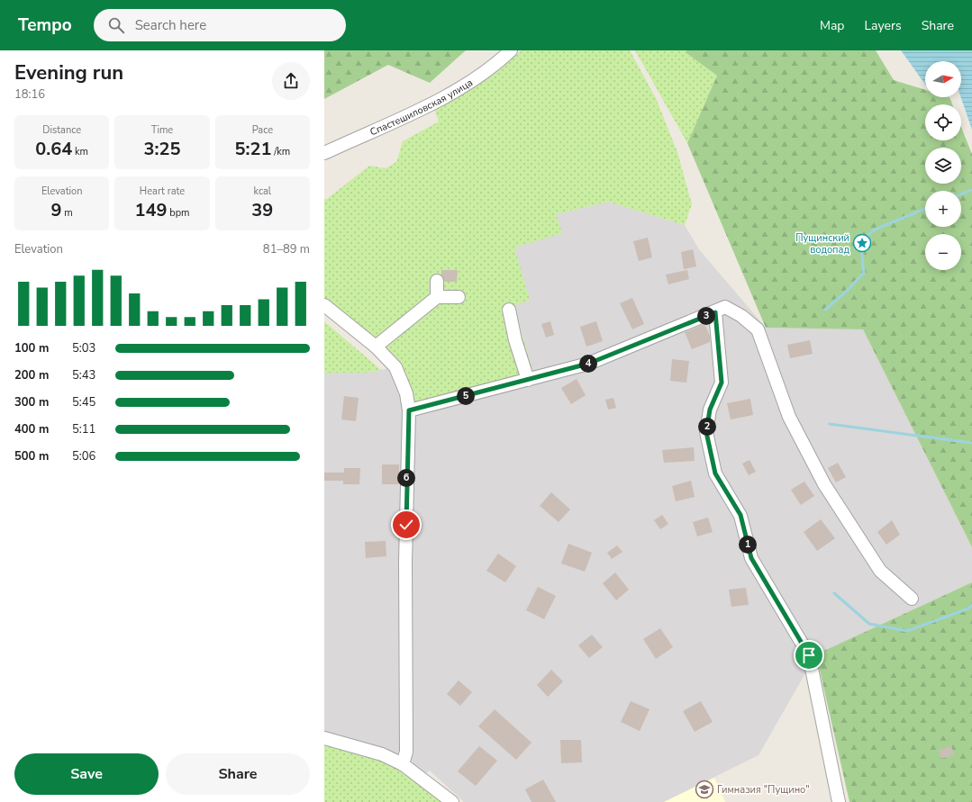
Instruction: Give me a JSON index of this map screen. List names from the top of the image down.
{
  "streets": {
    "street": ["Спастешиловская улица"]
  },
  "places": {
    "place": ["Пущинский водопад"],
    "school or university": ["Гимназия \"Пущино\""]
  },
  "north": "right",
  "page": {
    "header": "Tempo",
    "search": "Search here",
    "nav": ["Map", "Layers", "Share"],
    "heading": ["Evening run", "18:16"],
    "map_buttons": ["+", "−"],
    "stats": [
      ["Distance", "0.64 km"],
      ["Time", "3:25"],
      ["Pace", "5:21 /km"],
      ["Elevation", "9 m"],
      ["Heart rate", "149 bpm"],
      ["kcal", "39"]
    ],
    "chart": ["Elevation", "81–89 m"],
    "pins": [
      "3",
      "4",
      "5",
      "2",
      "6",
      "1"
    ],
    "list": [
      {
        "name": "100 m",
        "note": "5:03"
      },
      {
        "name": "200 m",
        "note": "5:43"
      },
      {
        "name": "300 m",
        "note": "5:45"
      },
      {
        "name": "400 m",
        "note": "5:11"
      },
      {
        "name": "500 m",
        "note": "5:06"
      }
    ],
    "buttons": ["Save", "Share"]
  }
}
